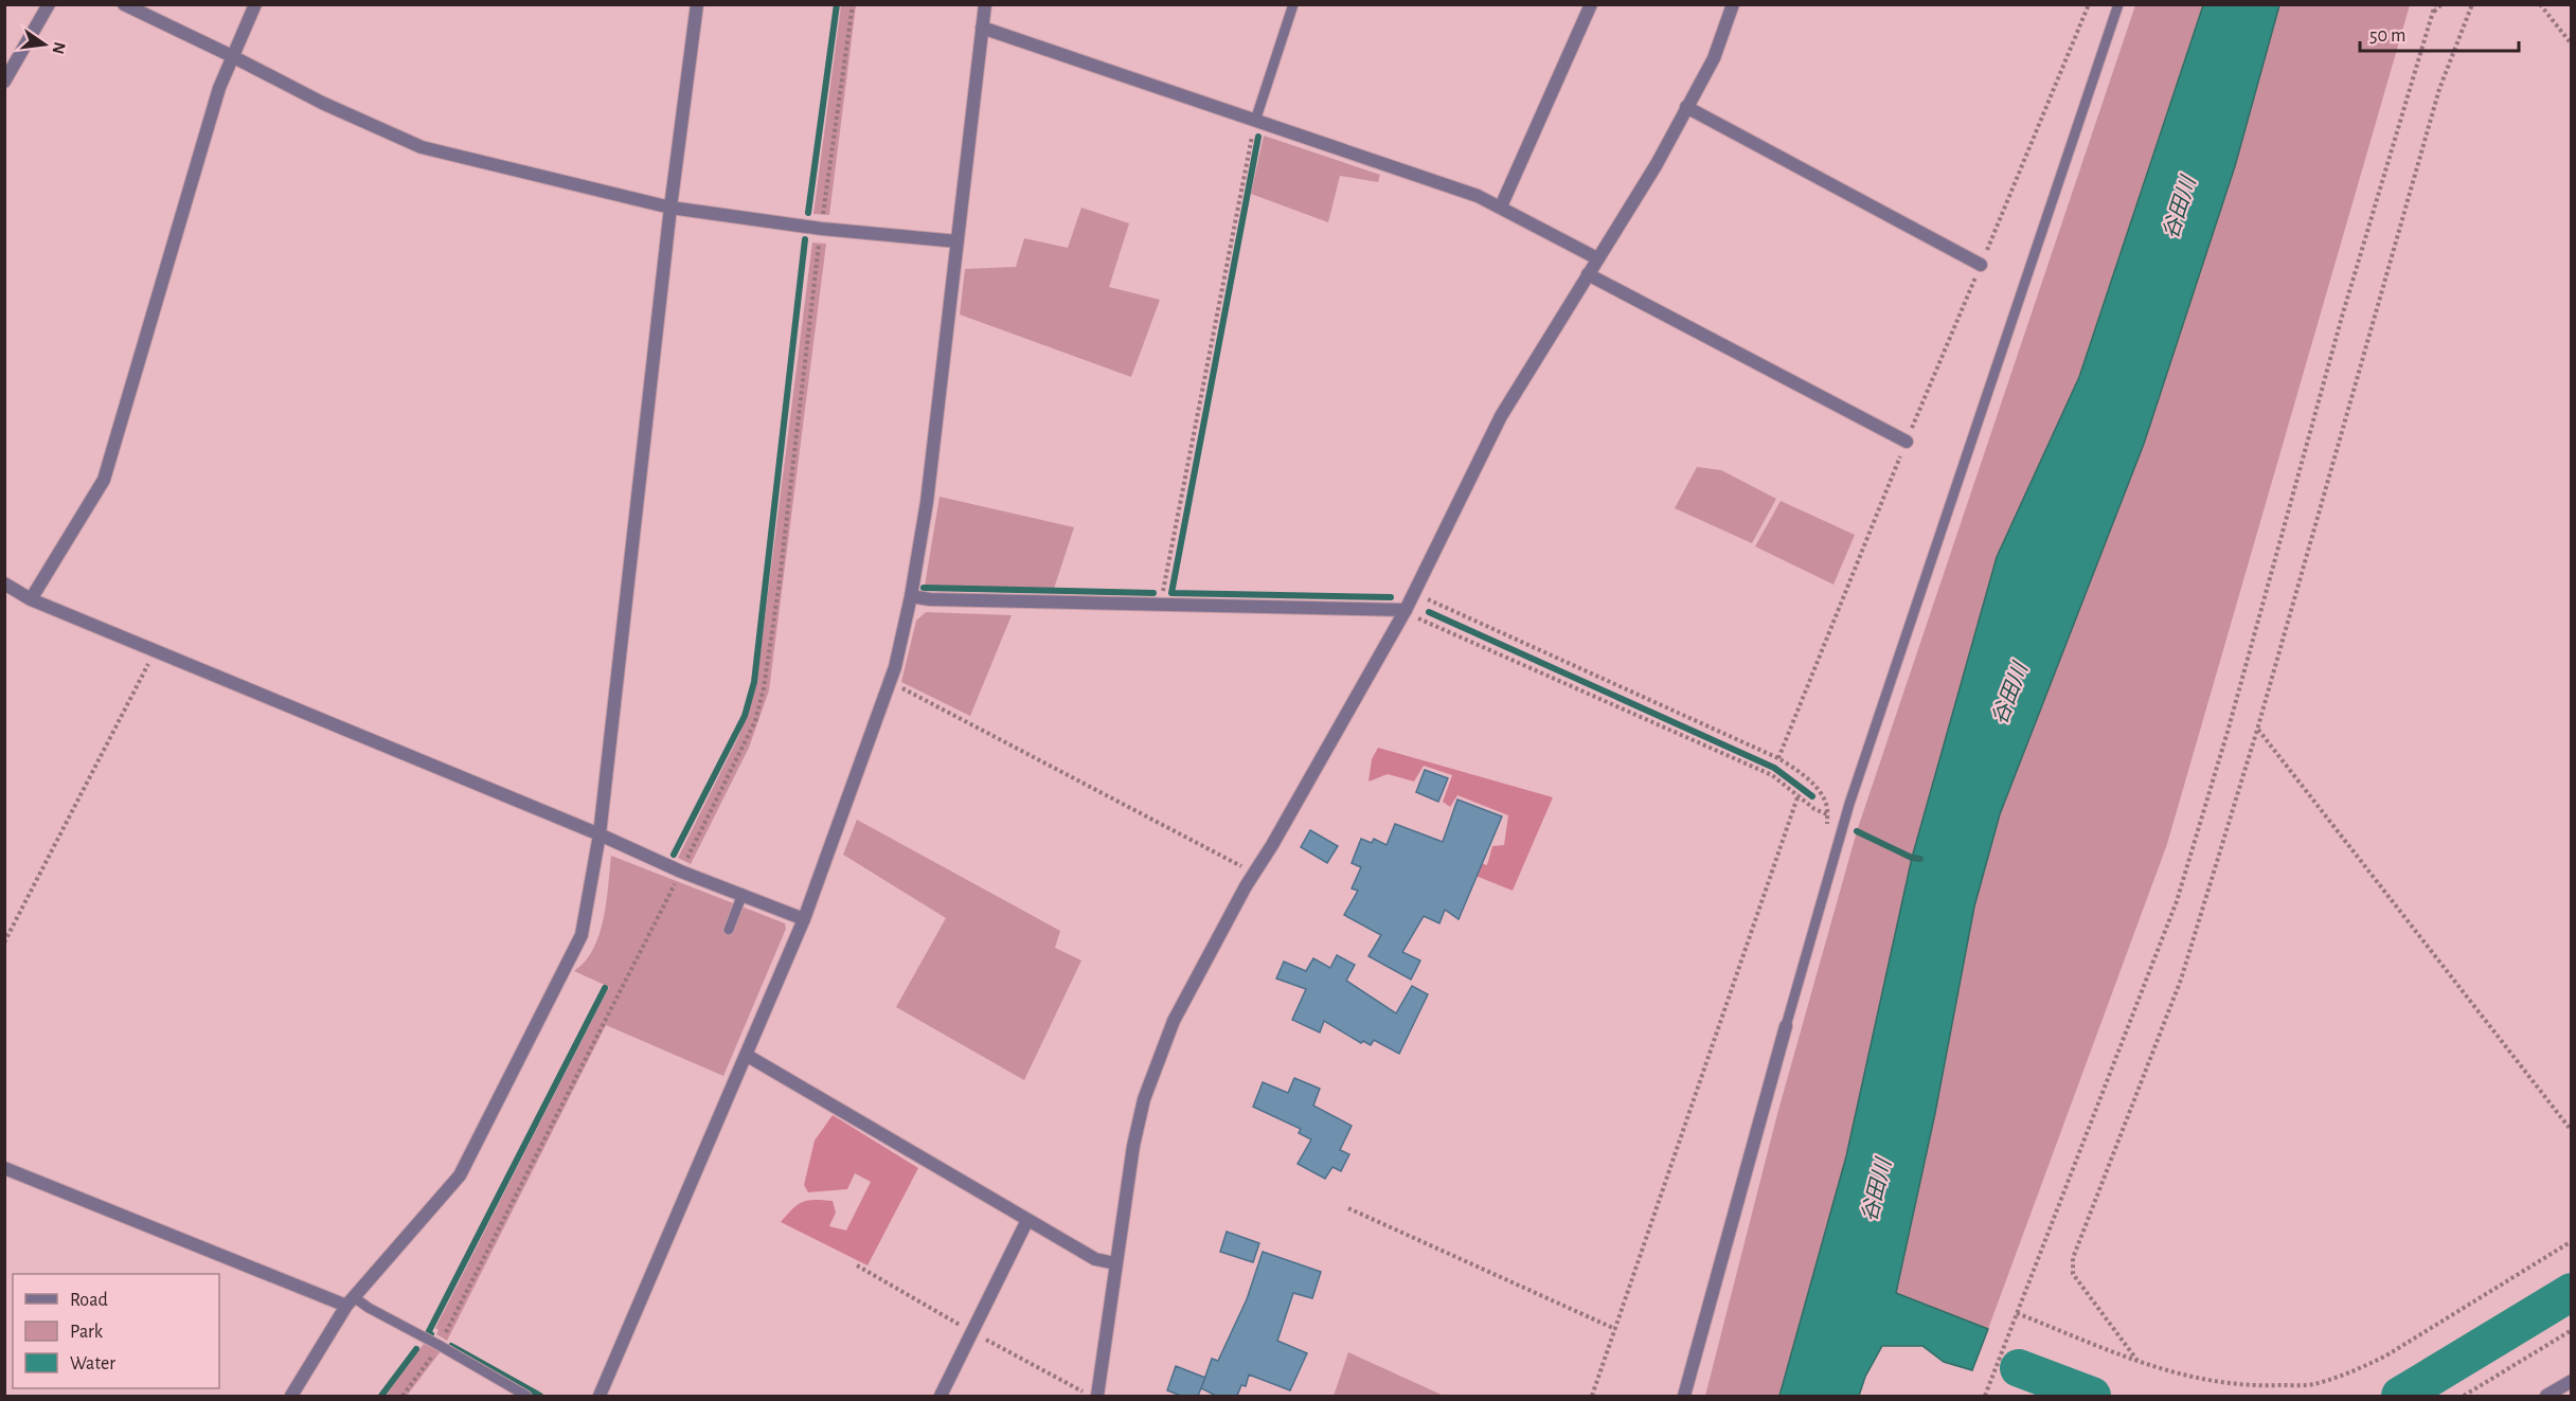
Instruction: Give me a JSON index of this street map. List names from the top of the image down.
{
  "water": ["谷田川"],
  "legend": ["Road", "Park", "Water"],
  "scale_bar": "50 m",
  "north": "right"
}
